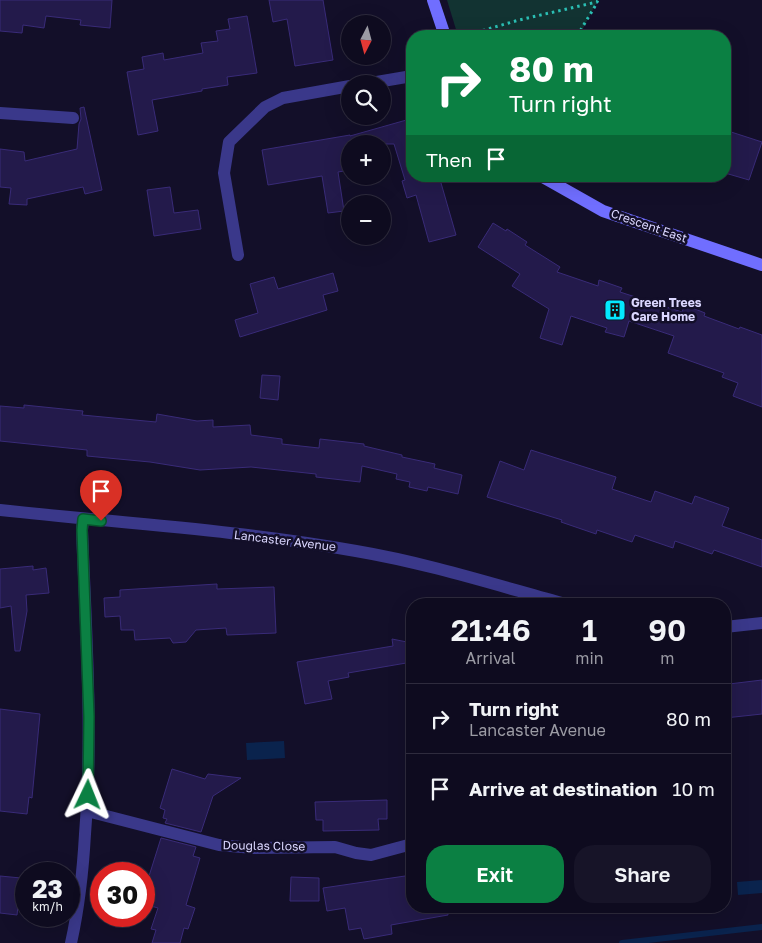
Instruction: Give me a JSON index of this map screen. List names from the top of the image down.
{
  "streets": {
    "street": ["Crescent East", "Lancaster Avenue", "Douglas Close"]
  },
  "places": {
    "building": ["Green Trees Care Home"]
  },
  "north": "bottom",
  "page": {
    "map_buttons": ["+", "−"],
    "turn": ["80 m", "Turn right"],
    "then": "Then",
    "eta": [
      "21:46",
      "Arrival",
      "1",
      "min",
      "90",
      "m"
    ],
    "list": [
      {
        "name": "Turn right",
        "note": "Lancaster Avenue",
        "value": "80 m"
      },
      {
        "name": "Arrive at destination",
        "value": "10 m"
      }
    ],
    "buttons": ["Exit", "Share"],
    "speed": "23 km/h",
    "limit": "30"
  }
}
